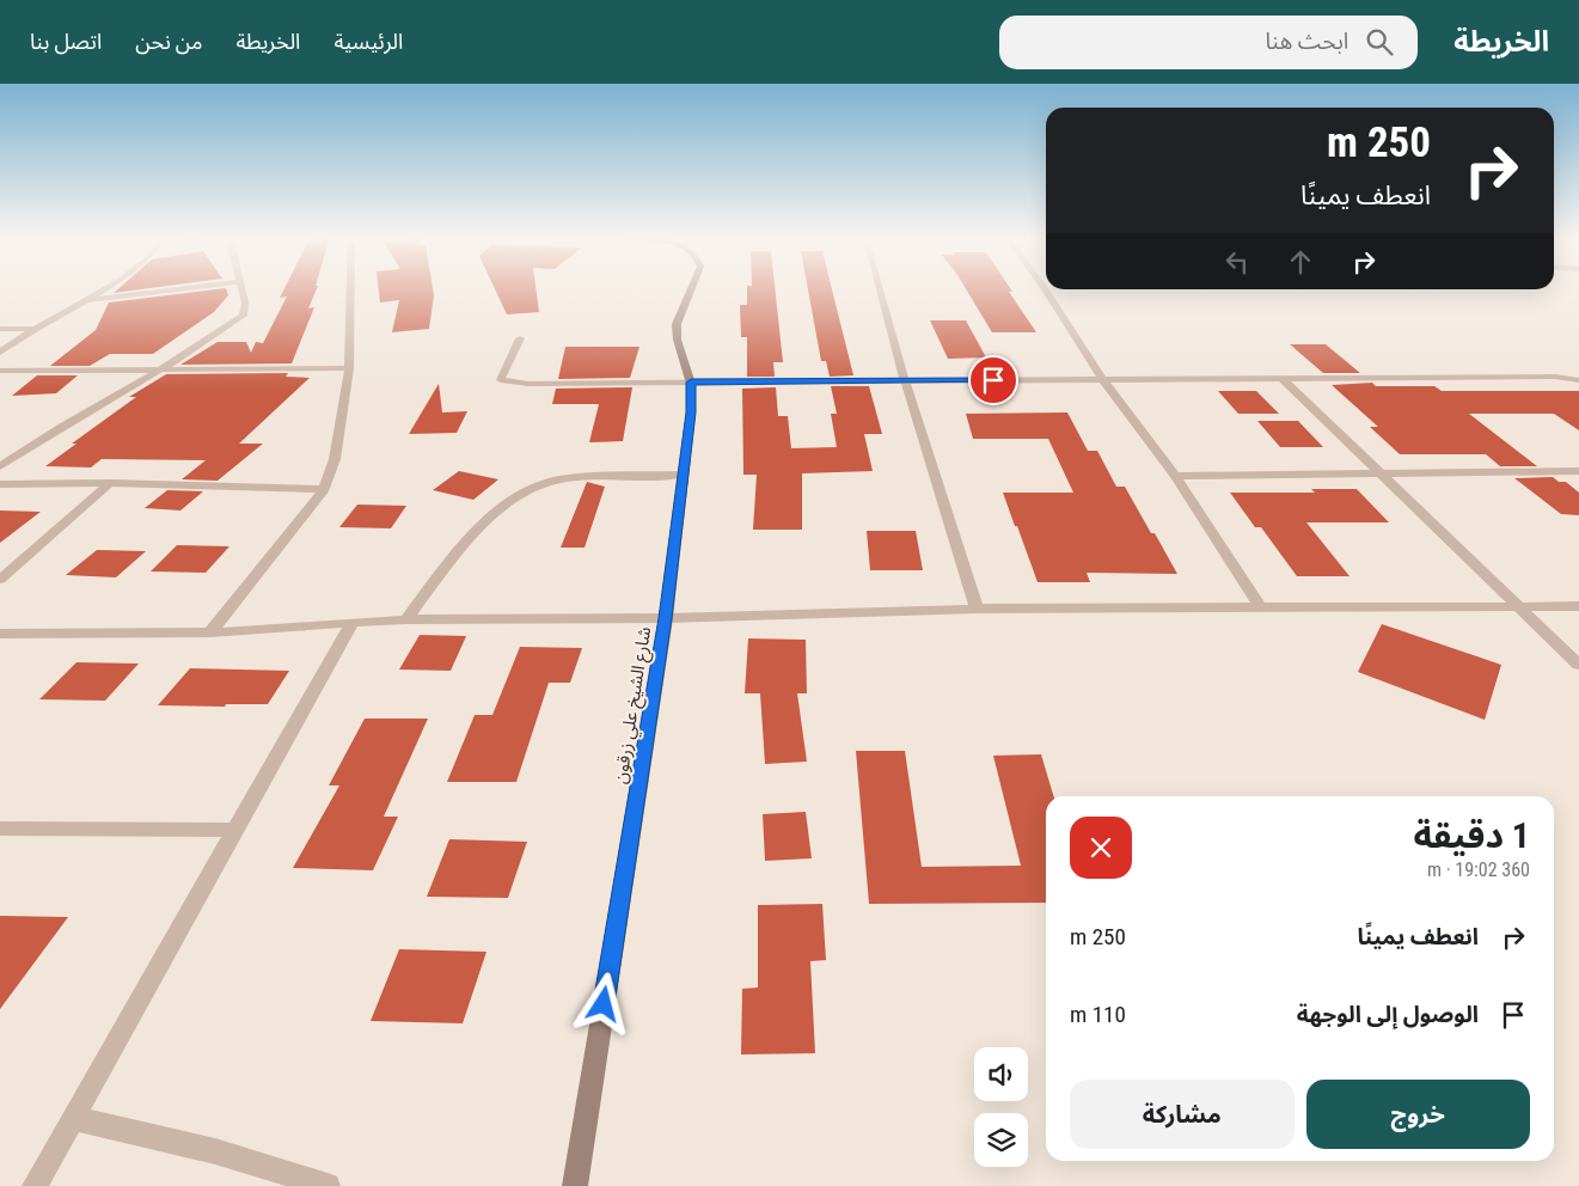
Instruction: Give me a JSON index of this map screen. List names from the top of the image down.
{
  "streets": {
    "main road": ["شارع الشيخ علي زرقون"]
  },
  "page": {
    "header": "الخريطة",
    "search": "ابحث هنا",
    "nav": [
      "الرئيسية",
      "الخريطة",
      "من نحن",
      "اتصل بنا"
    ],
    "turn": ["250 m", "انعطف يمينًا"],
    "heading": ["1 دقيقة", "360 m · 19:02"],
    "list": [
      {
        "name": "انعطف يمينًا",
        "value": "250 m"
      },
      {
        "name": "الوصول إلى الوجهة",
        "value": "110 m"
      }
    ],
    "buttons": ["خروج", "مشاركة"]
  }
}
